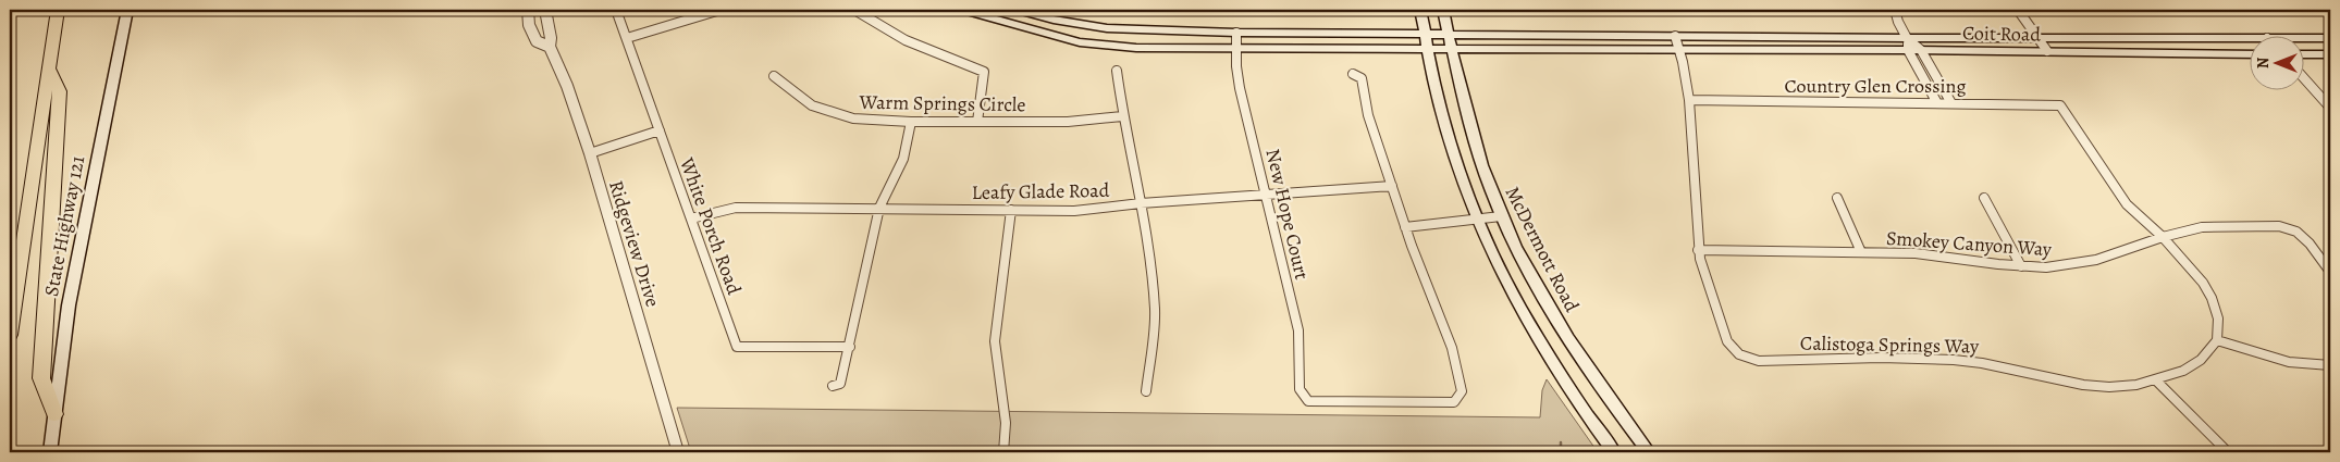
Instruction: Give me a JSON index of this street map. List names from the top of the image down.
{
  "streets": {
    "main road": ["Coit Road", "State Highway 121", "McDermott Road"],
    "street": [
      "Country Glen Crossing",
      "Warm Springs Circle",
      "Leafy Glade Road",
      "New Hope Court",
      "White Porch Road",
      "Ridgeview Drive",
      "Smokey Canyon Way",
      "Calistoga Springs Way"
    ]
  },
  "crossings": [
    ["Coit Road", "New Hope Court"],
    ["Coit Road", "McDermott Road"],
    ["Country Glen Crossing", "Smokey Canyon Way"],
    ["Leafy Glade Road", "New Hope Court"],
    ["Leafy Glade Road", "White Porch Road"],
    ["Smokey Canyon Way", "Calistoga Springs Way"]
  ],
  "north": "left"
}
